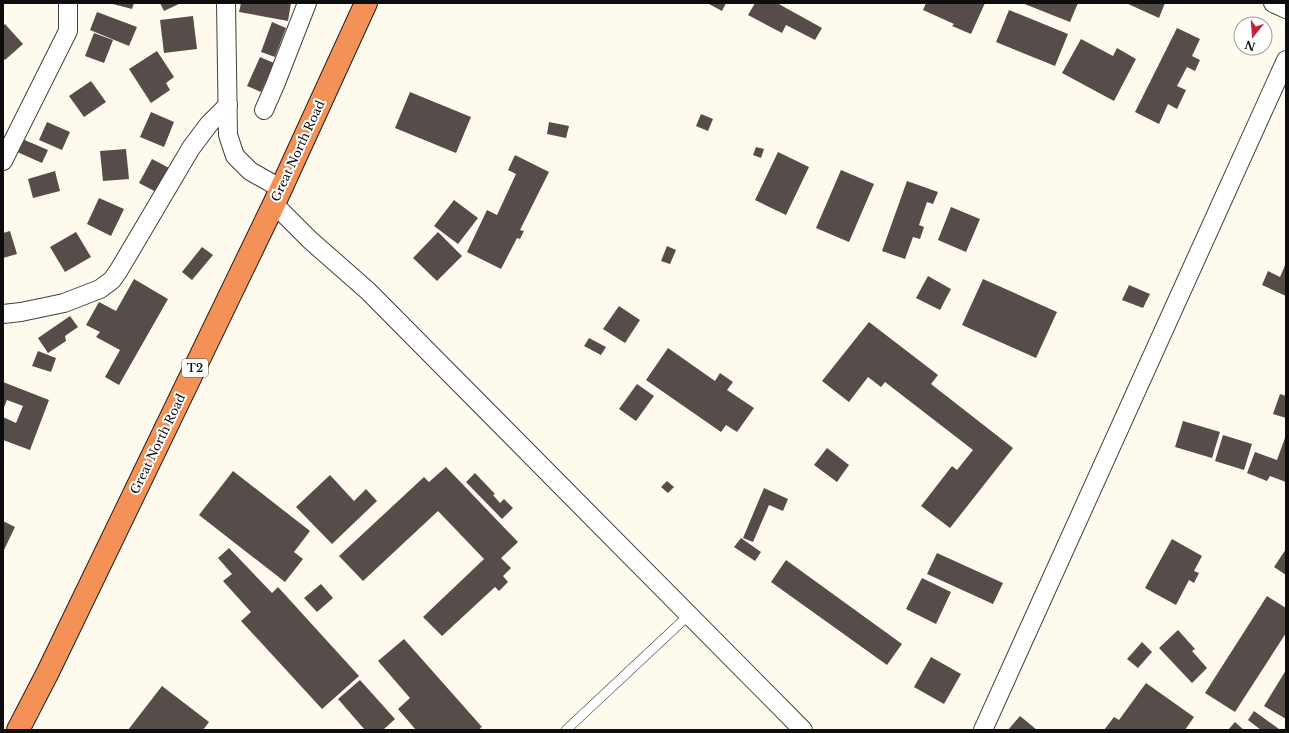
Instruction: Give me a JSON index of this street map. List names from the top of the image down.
{
  "streets": {
    "highway": ["Great North Road", "T2"]
  },
  "north": "bottom"
}
